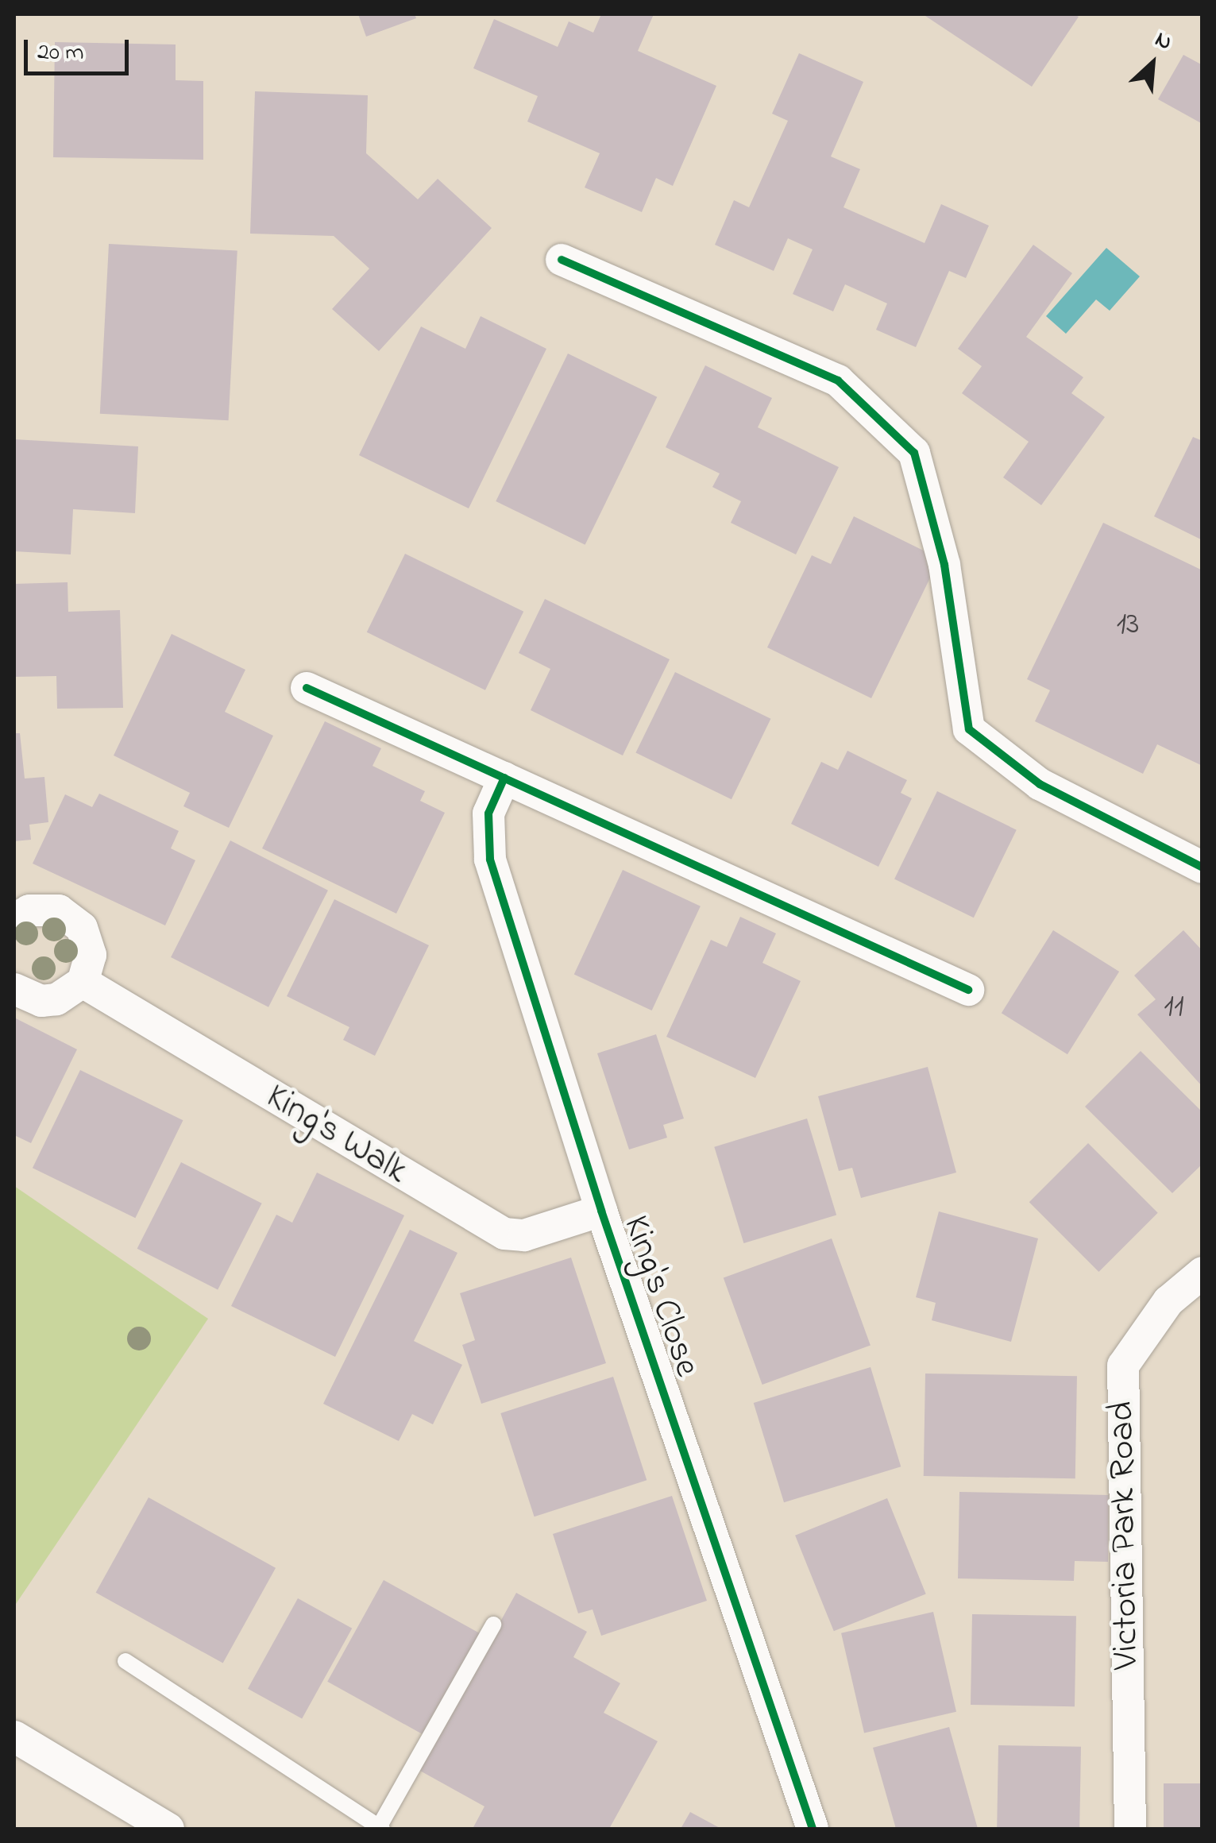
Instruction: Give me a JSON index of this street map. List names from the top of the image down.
{
  "streets": {
    "street": ["King's Walk", "King's Close", "Victoria Park Road"]
  },
  "crossings": [
    ["King's Walk", "King's Close"]
  ],
  "house_numbers": ["13", "11"],
  "scale_bar": "20 m",
  "north": "top right"
}
